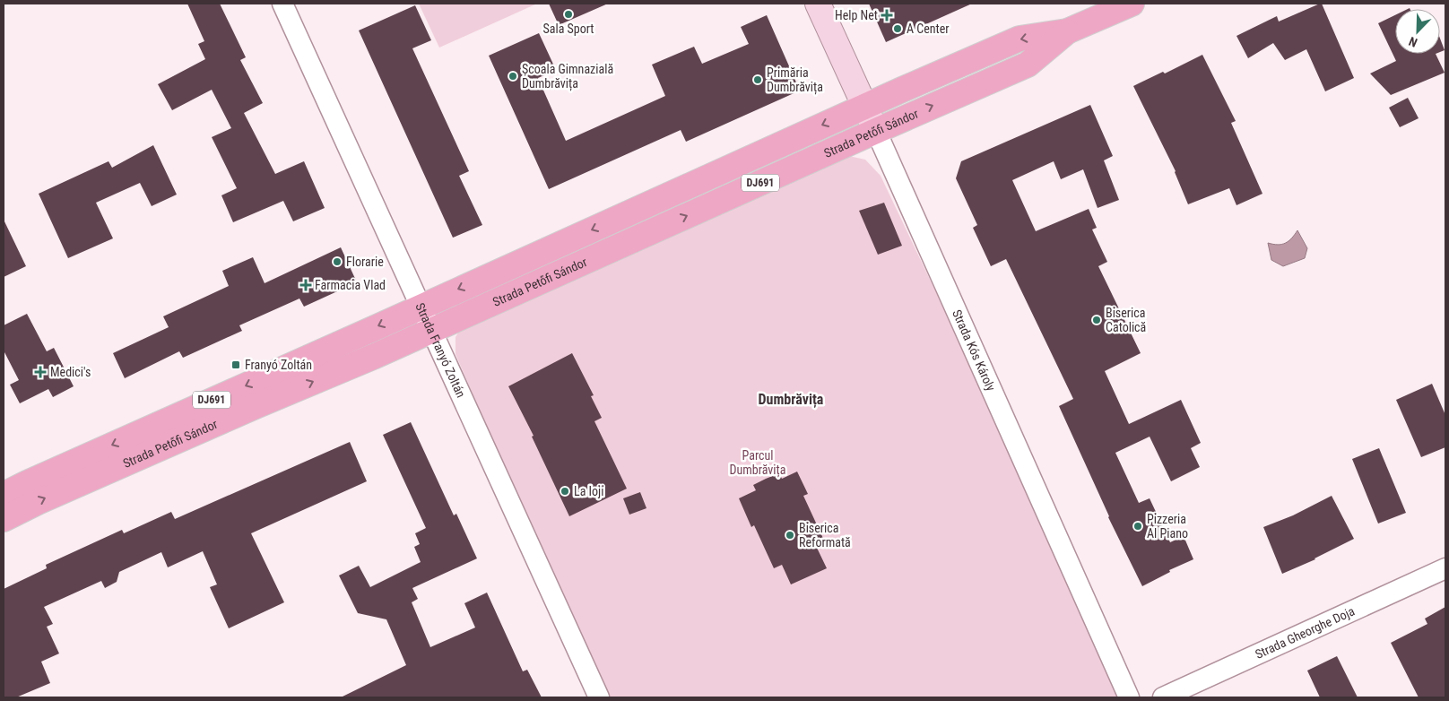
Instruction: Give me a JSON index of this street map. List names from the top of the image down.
{
  "streets": {
    "main road": ["Strada Petőfi Sándor", "DJ691"],
    "street": ["Strada Franyó Zoltán", "Strada Kós Károly", "Strada Gheorghe Doja"]
  },
  "crossings": [
    ["Strada Petőfi Sándor", "Strada Franyó Zoltán"],
    ["Strada Petőfi Sándor", "Strada Kós Károly"]
  ],
  "districts": ["Dumbrăvița"],
  "parks": ["Parcul Dumbrăvița"],
  "places": {
    "other": [
      "Sala Sport",
      "A Center",
      "Școala Gimnazială Dumbrăvița",
      "Primăria Dumbrăvița",
      "Florarie",
      "Biserica Catolică",
      "La Ioji",
      "Pizzeria Al Piano",
      "Biserica Reformată"
    ],
    "health": ["Help Net", "Farmacia Vlad", "Medici's"],
    "transit": ["Franyó Zoltán"]
  },
  "north": "bottom left"
}
